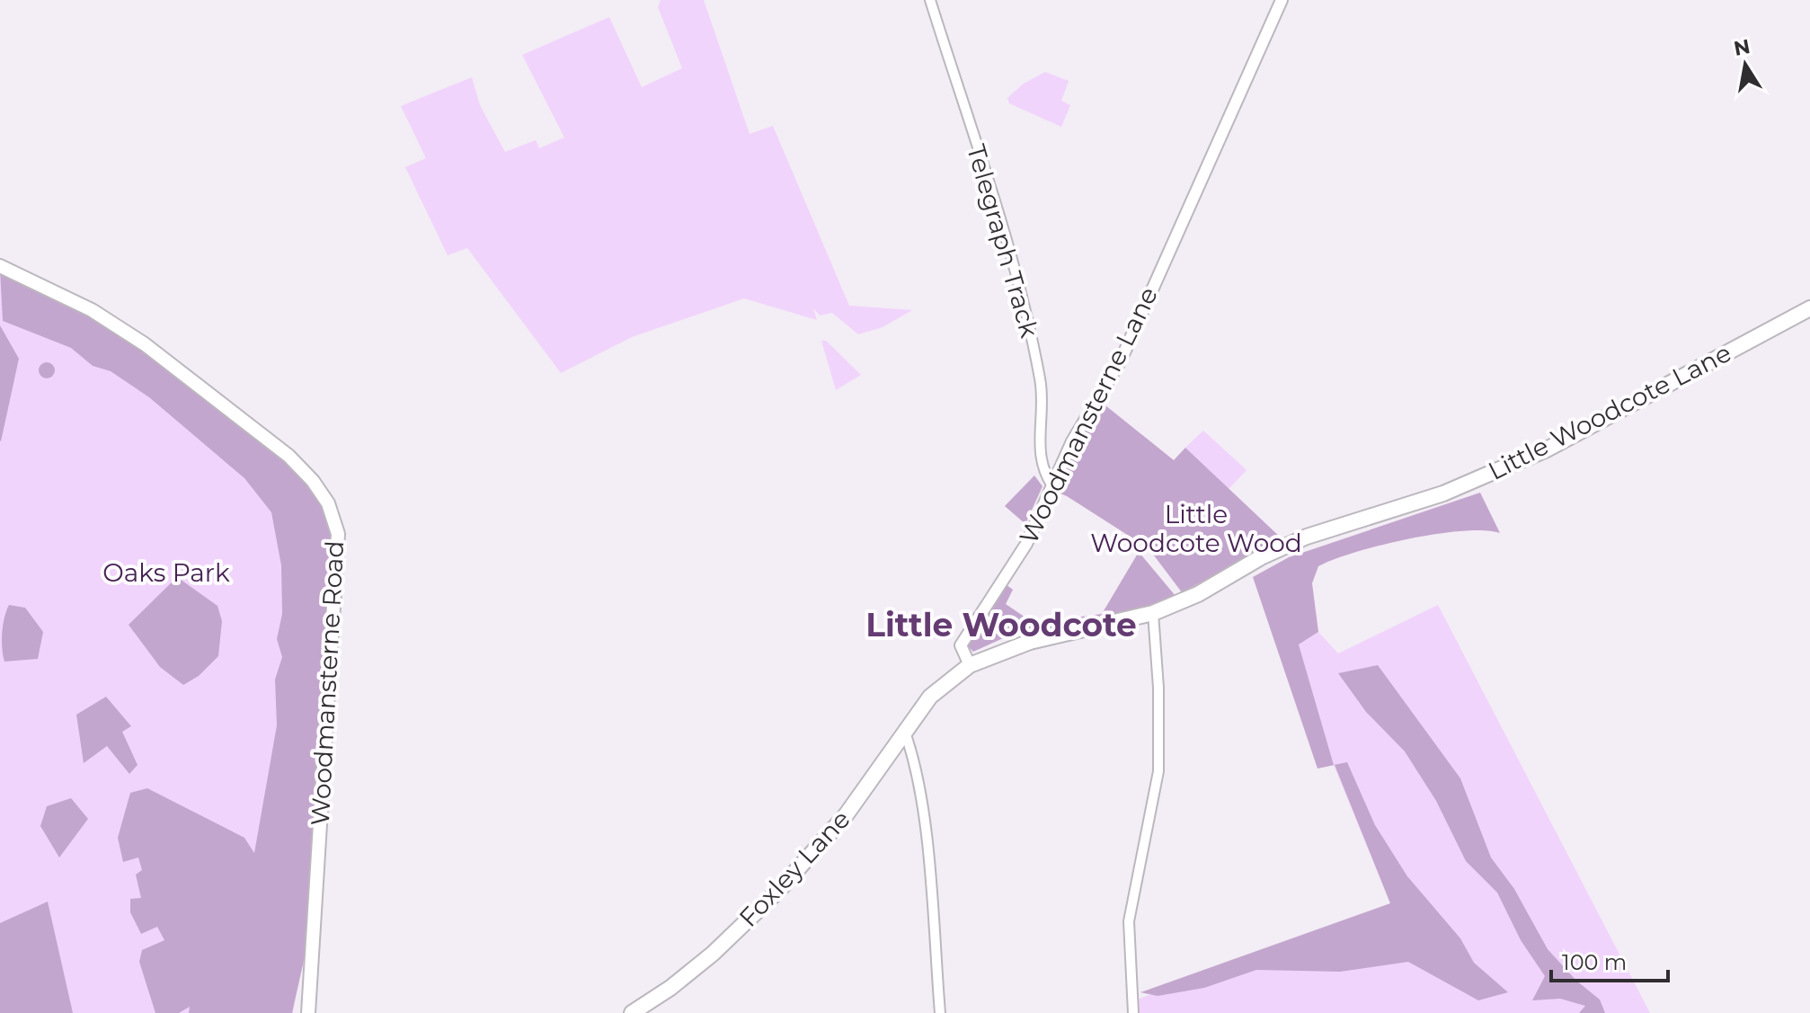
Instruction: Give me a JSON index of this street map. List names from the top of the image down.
{
  "streets": {
    "main road": ["Little Woodcote Lane", "Woodmansterne Road", "Foxley Lane"],
    "street": ["Telegraph Track", "Woodmansterne Lane"]
  },
  "crossings": [
    ["Telegraph Track", "Woodmansterne Lane"],
    ["Little Woodcote Lane", "Woodmansterne Lane"],
    ["Little Woodcote Lane", "Foxley Lane"]
  ],
  "districts": ["Little Woodcote"],
  "parks": ["Little Woodcote Wood", "Oaks Park"],
  "scale_bar": "100 m",
  "north": "top"
}
